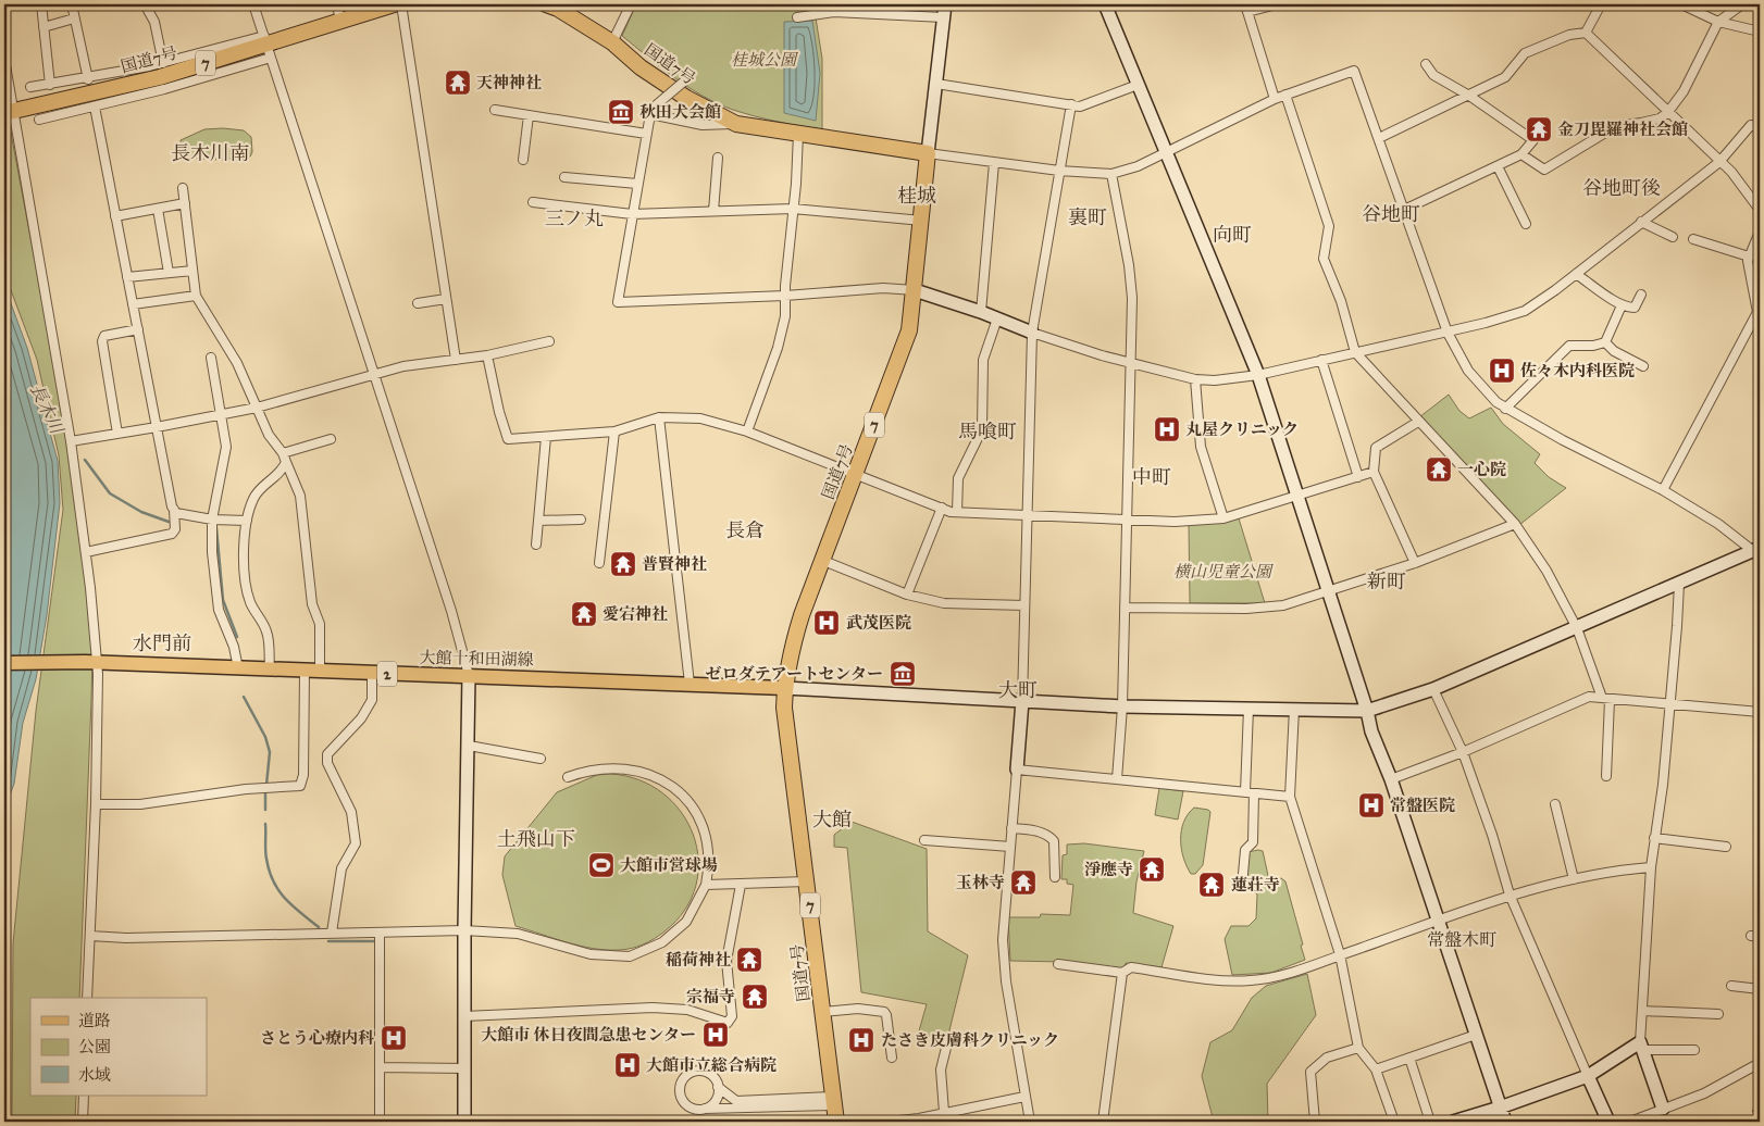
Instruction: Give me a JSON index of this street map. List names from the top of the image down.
{
  "streets": {
    "highway": ["国道7号", "7"],
    "main road": ["大館十和田湖線", "2"]
  },
  "crossings": [
    ["国道7号", "大館十和田湖線"]
  ],
  "districts": [
    "長木川南",
    "谷地町後",
    "桂城",
    "谷地町",
    "裏町",
    "三ノ丸",
    "向町",
    "馬喰町",
    "中町",
    "長倉",
    "新町",
    "水門前",
    "大町",
    "大館",
    "土飛山下",
    "常盤木町"
  ],
  "water": ["長木川"],
  "parks": ["桂城公園", "横山児童公園"],
  "places": {
    "temple": [
      "天神神社",
      "金刀毘羅神社会館",
      "一心院",
      "普賢神社",
      "愛宕神社",
      "淨應寺",
      "玉林寺",
      "蓮荘寺",
      "稲荷神社",
      "宗福寺"
    ],
    "museum": ["秋田犬会館", "ゼロダテアートセンター"],
    "hospital": [
      "佐々木内科医院",
      "丸屋クリニック",
      "武茂医院",
      "常盤医院",
      "大館市 休日夜間急患センター",
      "さとう心療内科",
      "たさき皮膚科クリニック",
      "大館市立総合病院"
    ],
    "sports": ["大館市営球場"]
  },
  "legend": ["道路", "公園", "水域"]
}
